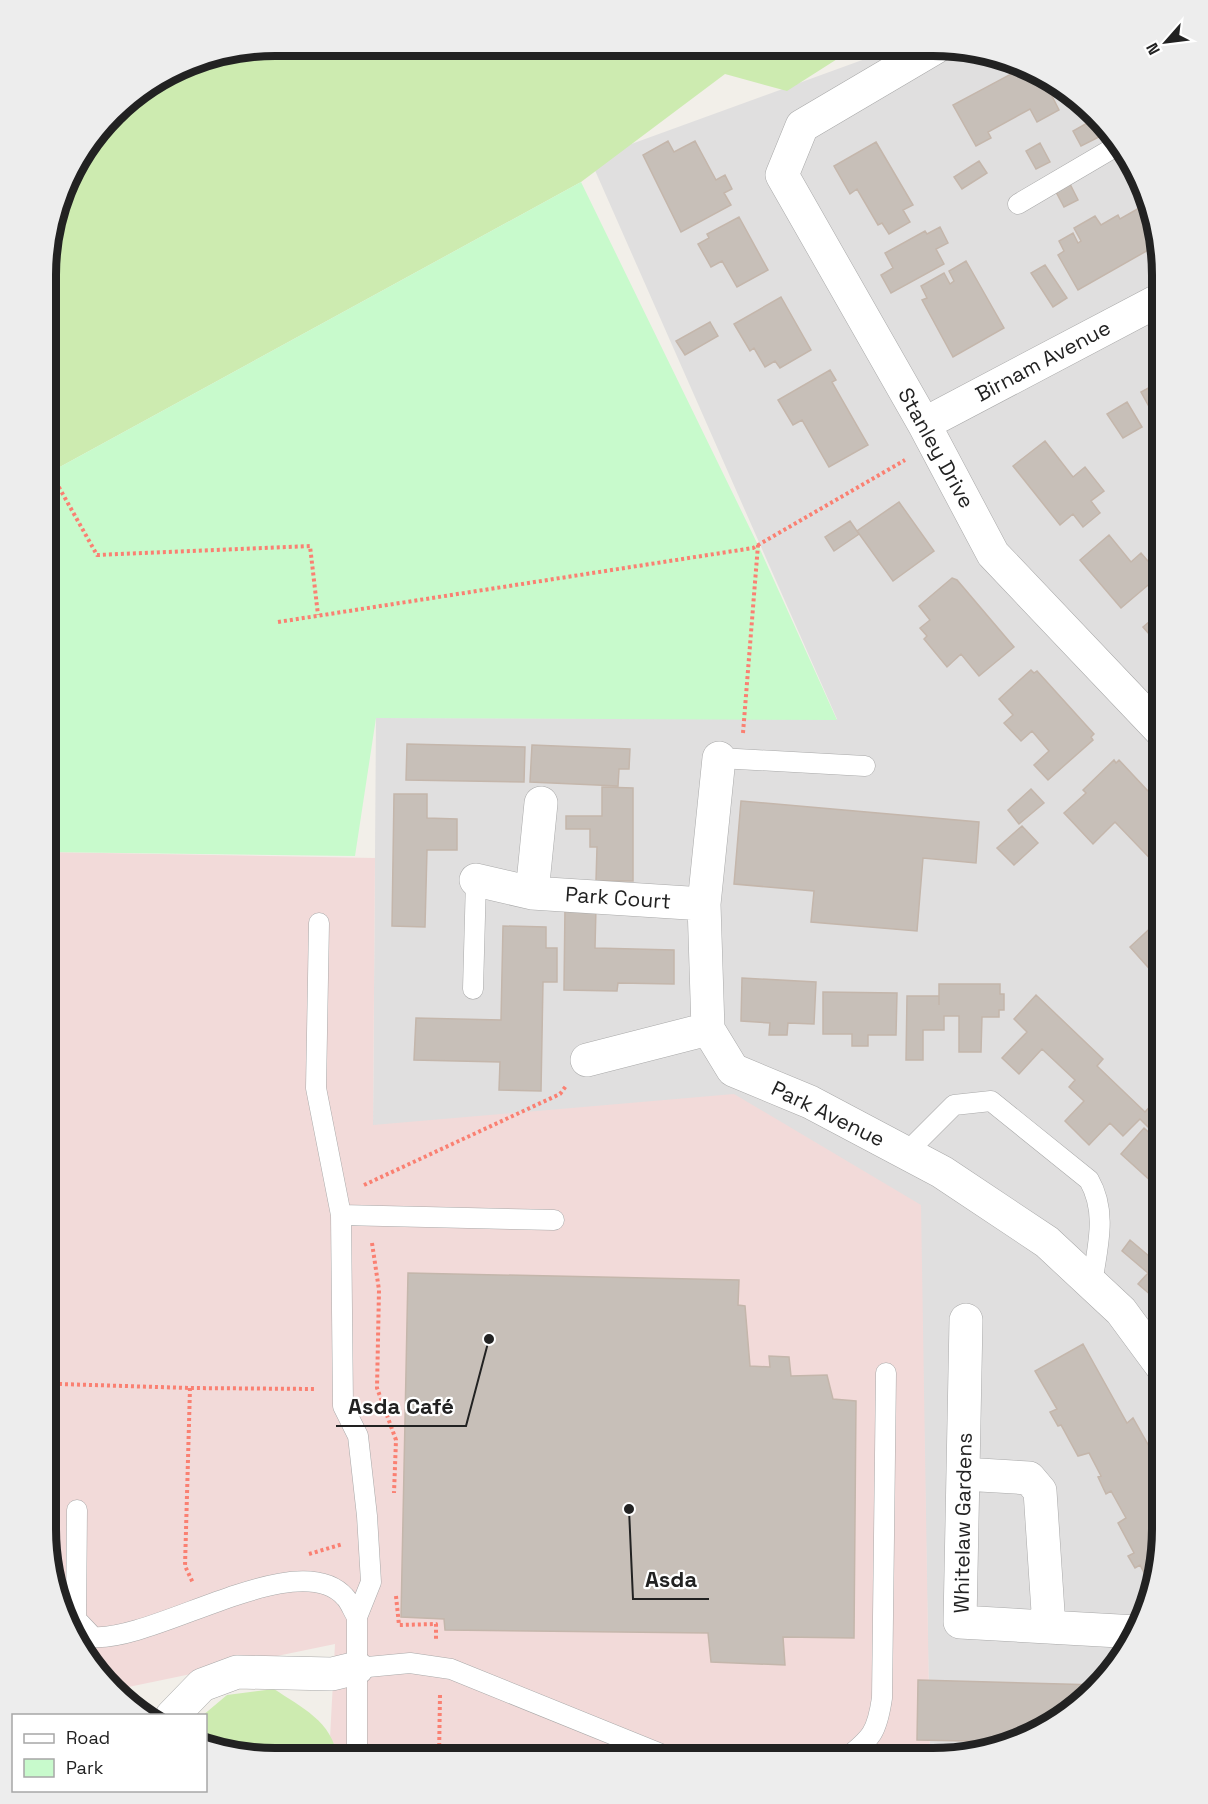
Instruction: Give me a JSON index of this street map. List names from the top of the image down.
{
  "streets": {
    "street": [
      "Birnam Avenue",
      "Stanley Drive",
      "Park Court",
      "Park Avenue",
      "Whitelaw Gardens"
    ]
  },
  "crossings": [
    ["Birnam Avenue", "Stanley Drive"],
    ["Park Court", "Park Avenue"]
  ],
  "places": ["Asda Café", "Asda"],
  "legend": ["Road", "Park"],
  "north": "bottom left"
}
